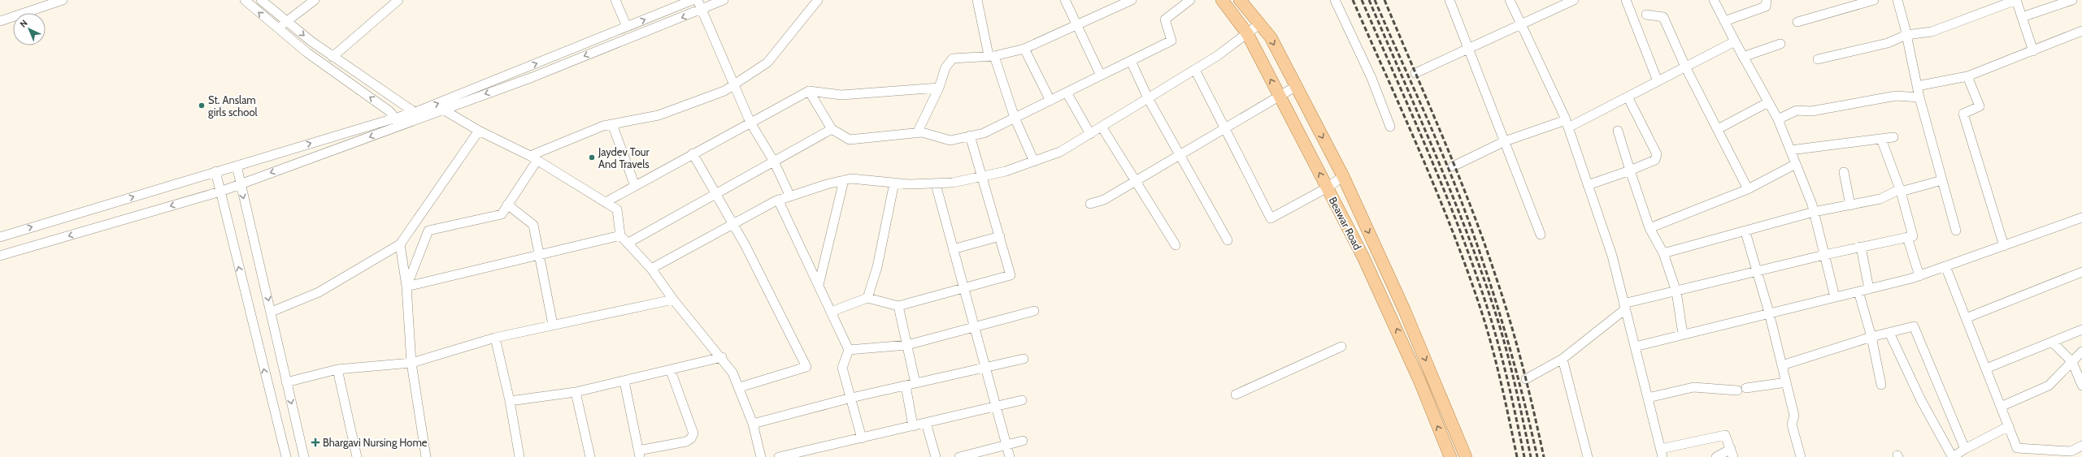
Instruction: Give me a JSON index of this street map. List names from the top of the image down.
{
  "streets": {
    "main road": ["Beawar Road"]
  },
  "places": {
    "other": ["St. Anslam girls school", "Jaydev Tour And Travels"],
    "health": ["Bhargavi Nursing Home"]
  },
  "north": "top left"
}
